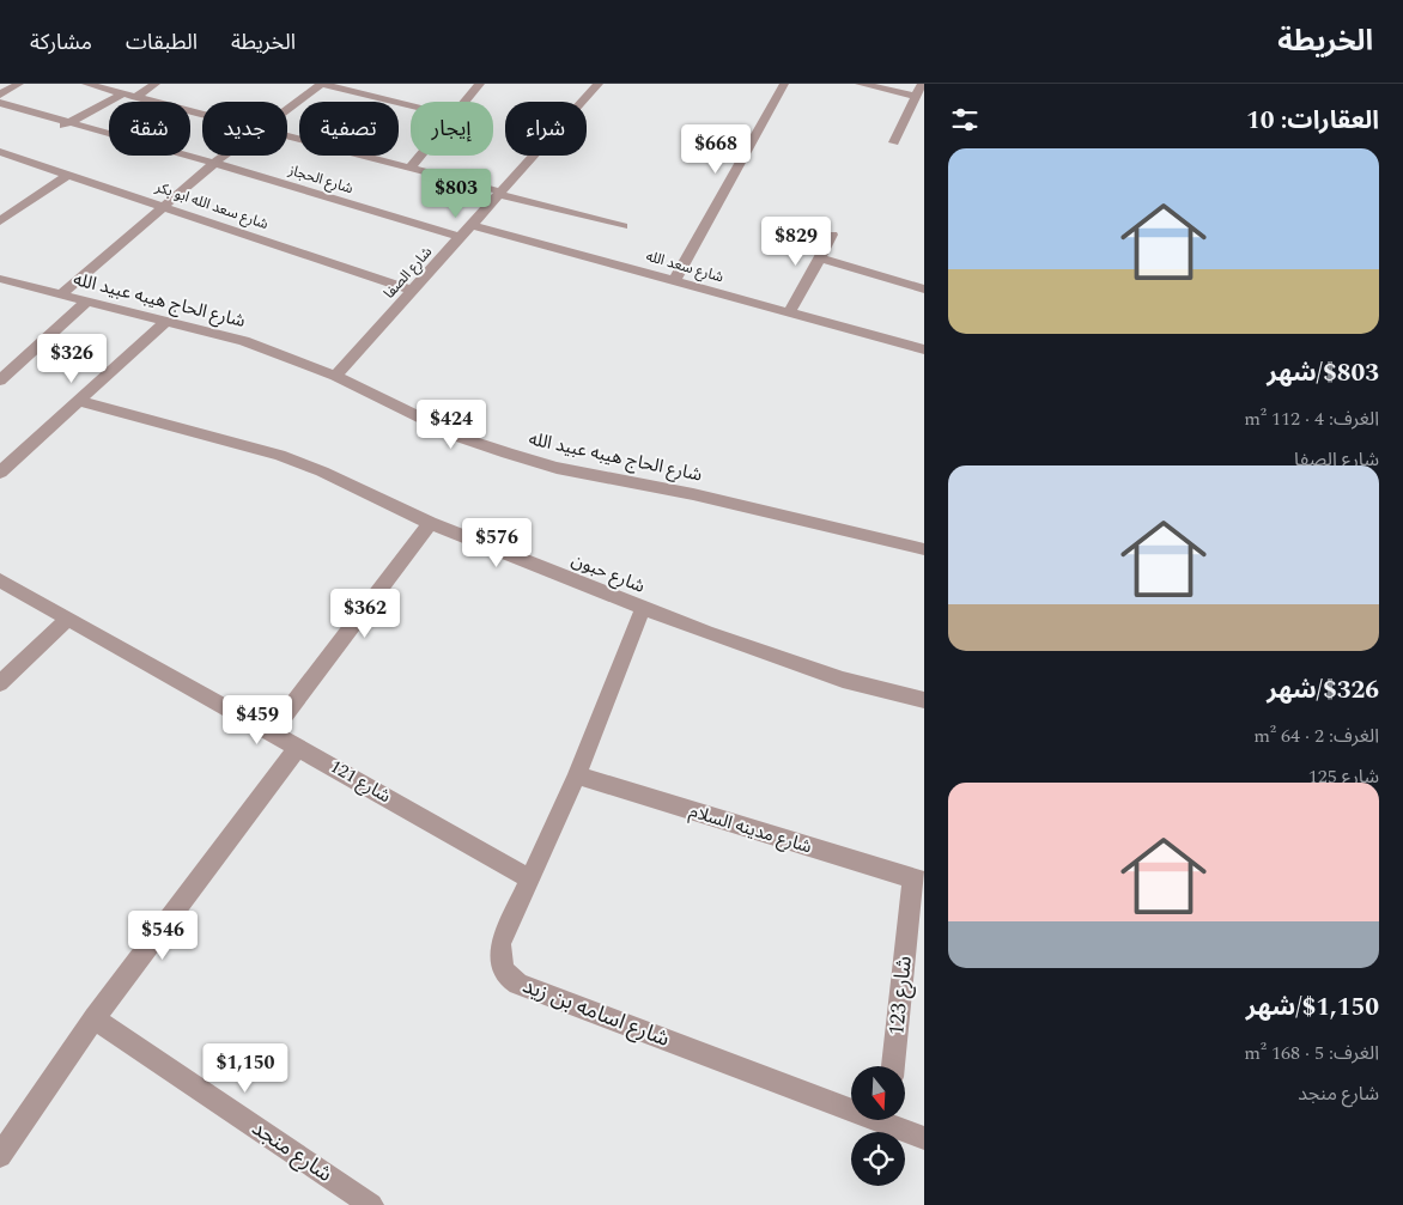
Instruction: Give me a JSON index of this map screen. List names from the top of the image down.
{
  "streets": {
    "street": [
      "شارع الحجاز",
      "شارع سعد الله ابو بكر",
      "شارع سعد الله",
      "شارع الصفا",
      "شارع الحاج هيبه عبيد الله",
      "شارع حبون",
      "شارع 121",
      "شارع مدينه السلام",
      "شارع 123",
      "شارع اسامه بن زيد",
      "شارع منجد"
    ]
  },
  "crossings": [
    ["شارع الحجاز", "شارع الصفا"],
    ["شارع سعد الله ابو بكر", "شارع الصفا"],
    ["شارع سعد الله", "شارع الصفا"],
    ["شارع الصفا", "شارع الحاج هيبه عبيد الله"],
    ["شارع حبون", "شارع اسامه بن زيد"],
    ["شارع 121", "شارع اسامه بن زيد"],
    ["شارع مدينه السلام", "شارع 123"],
    ["شارع مدينه السلام", "شارع اسامه بن زيد"]
  ],
  "north": "bottom",
  "page": {
    "header": "الخريطة",
    "nav": ["الخريطة", "الطبقات", "مشاركة"],
    "heading": "العقارات: 10",
    "chip": [
      "شراء",
      "إيجار",
      "تصفية",
      "جديد",
      "شقة"
    ],
    "price": [
      "$668",
      "$803",
      "$829",
      "$326",
      "$424",
      "$576",
      "$362",
      "$459",
      "$546",
      "$1,150"
    ],
    "list": [
      {
        "name": "$803/شهر",
        "note": "الغرف: 4 · 112 m² · شارع الصفا"
      },
      {
        "name": "$326/شهر",
        "note": "الغرف: 2 · 64 m² · شارع 125"
      },
      {
        "name": "$1,150/شهر",
        "note": "الغرف: 5 · 168 m² · شارع منجد"
      }
    ]
  }
}
